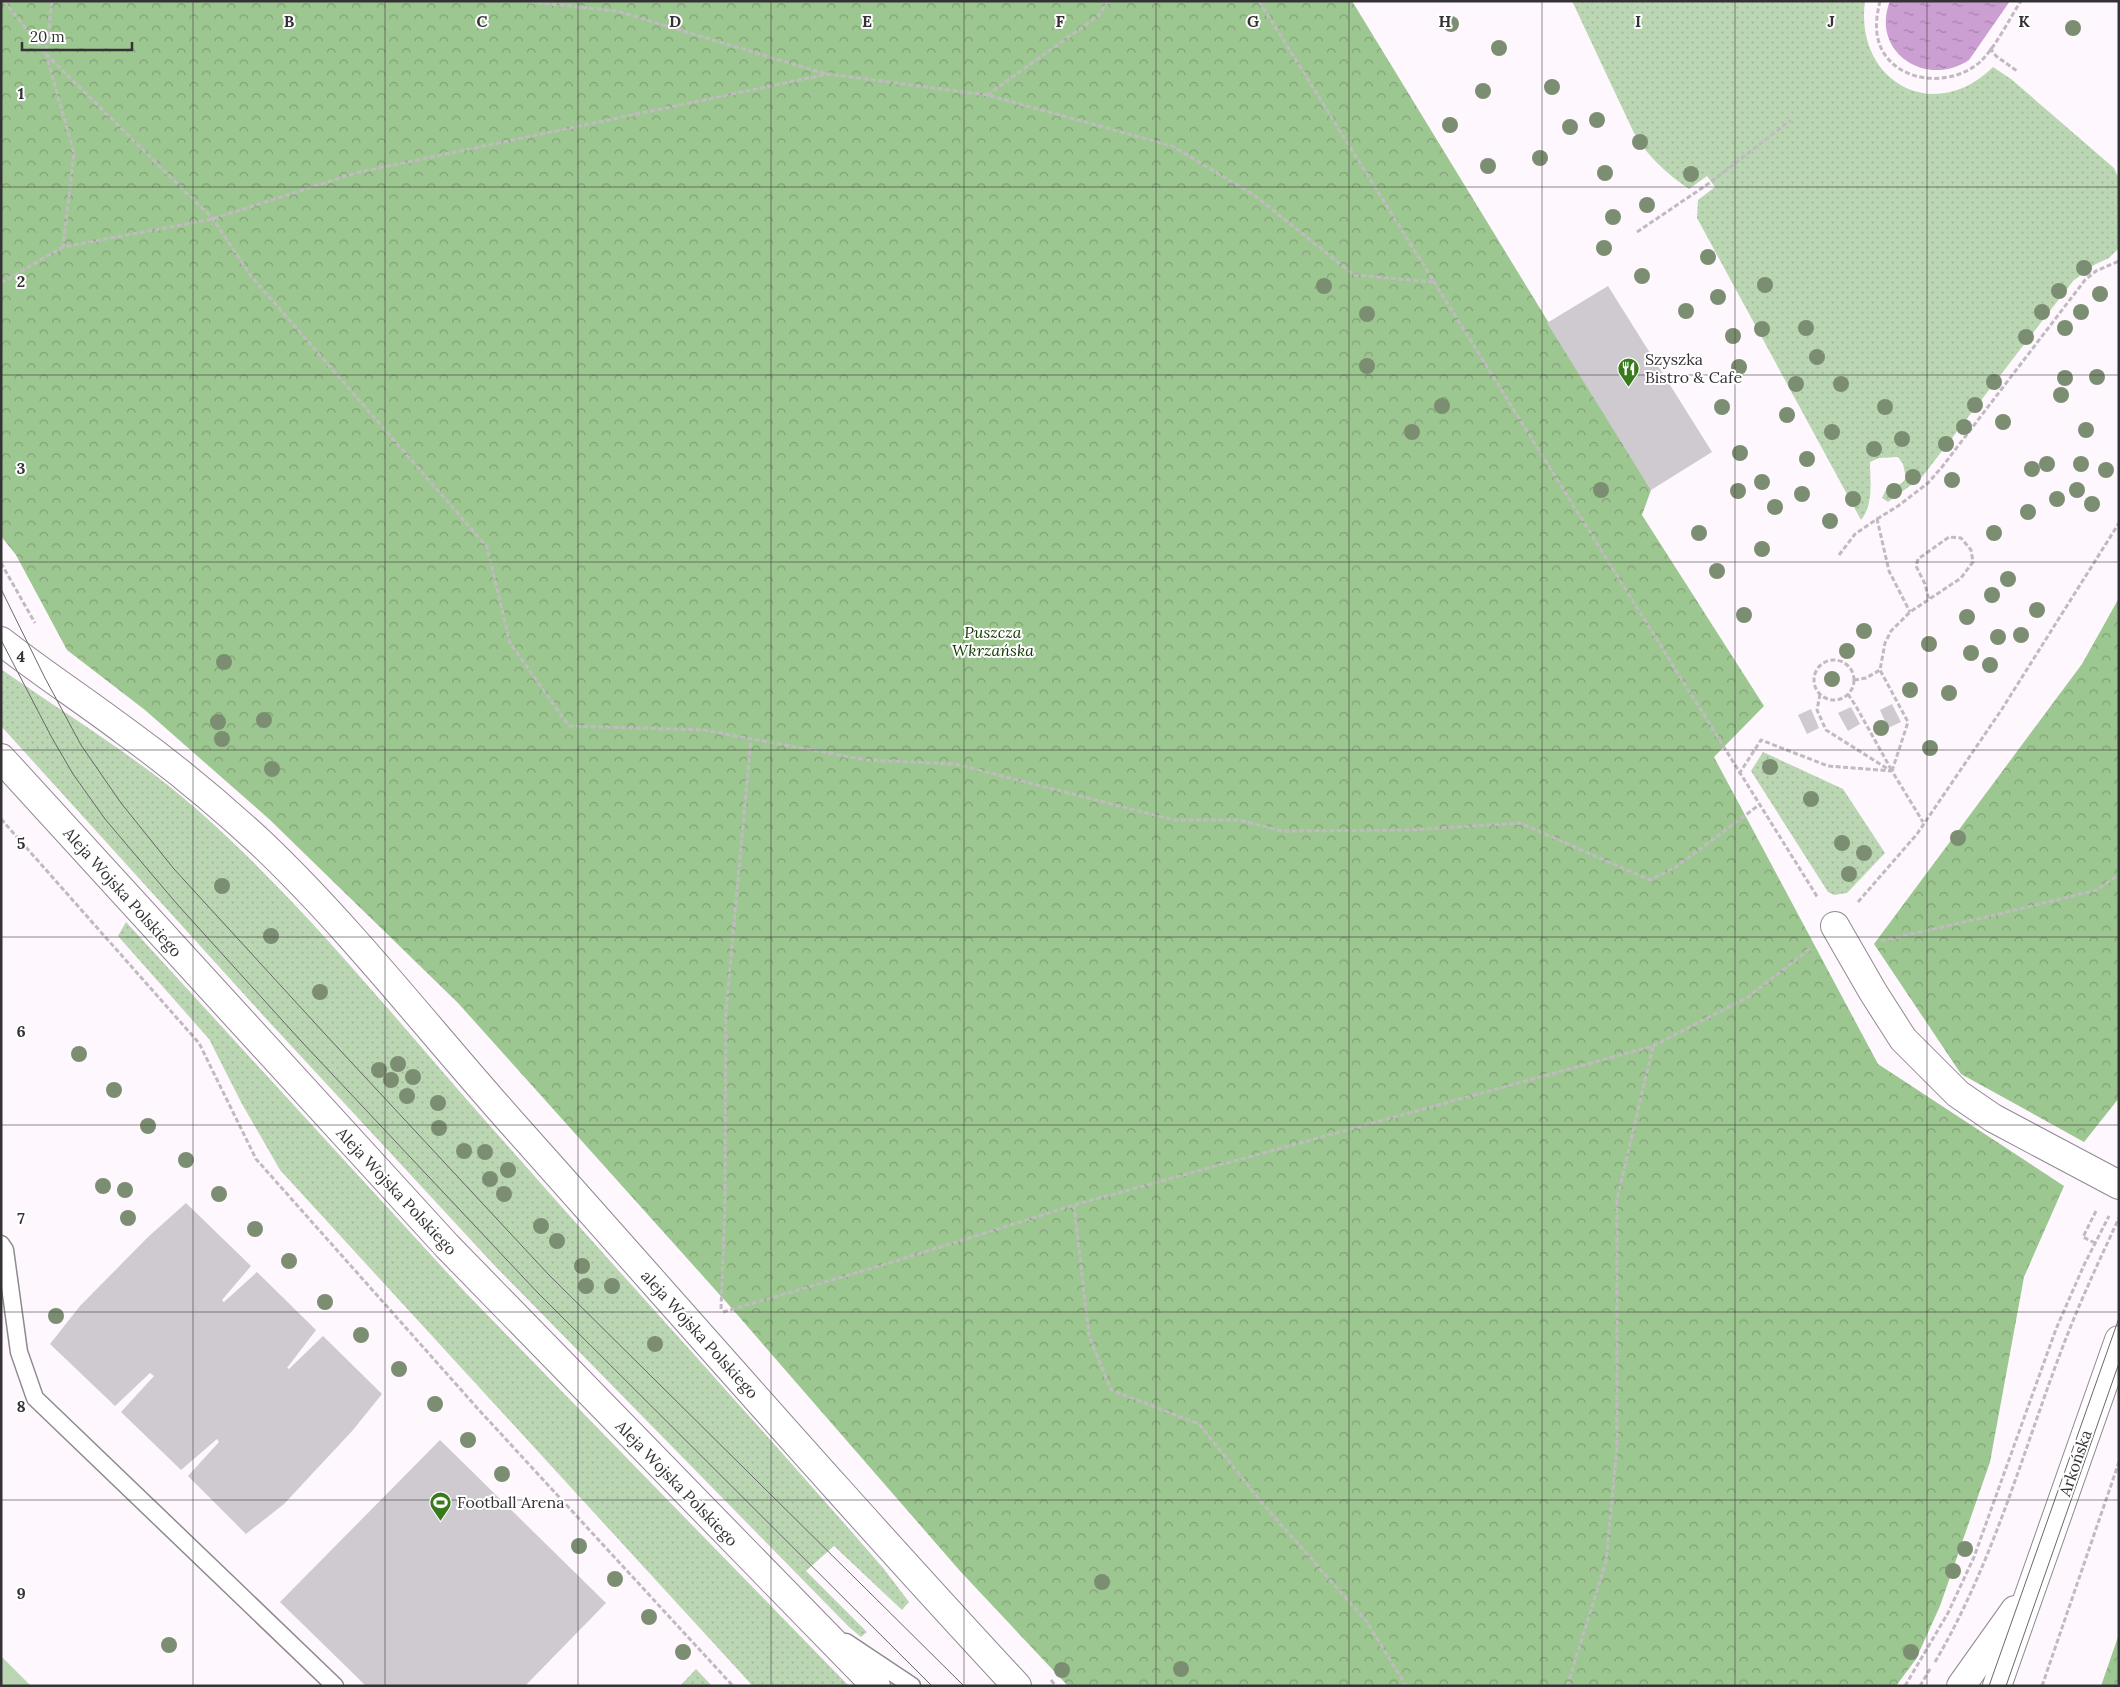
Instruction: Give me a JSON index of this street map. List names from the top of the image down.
{
  "streets": {
    "main road": ["Aleja Wojska Polskiego", "aleja Wojska Polskiego", "Arkońska"]
  },
  "parks": ["Puszcza Wkrzańska"],
  "places": {
    "restaurant": ["Szyszka Bistro & Cafe"],
    "sports": ["Football Arena"]
  },
  "scale_bar": "20 m",
  "grid": {
    "columns": [
      "B",
      "C",
      "D",
      "E",
      "F",
      "G",
      "H",
      "I",
      "J",
      "K"
    ],
    "rows": [
      "1",
      "2",
      "3",
      "4",
      "5",
      "6",
      "7",
      "8",
      "9"
    ]
  }
}
